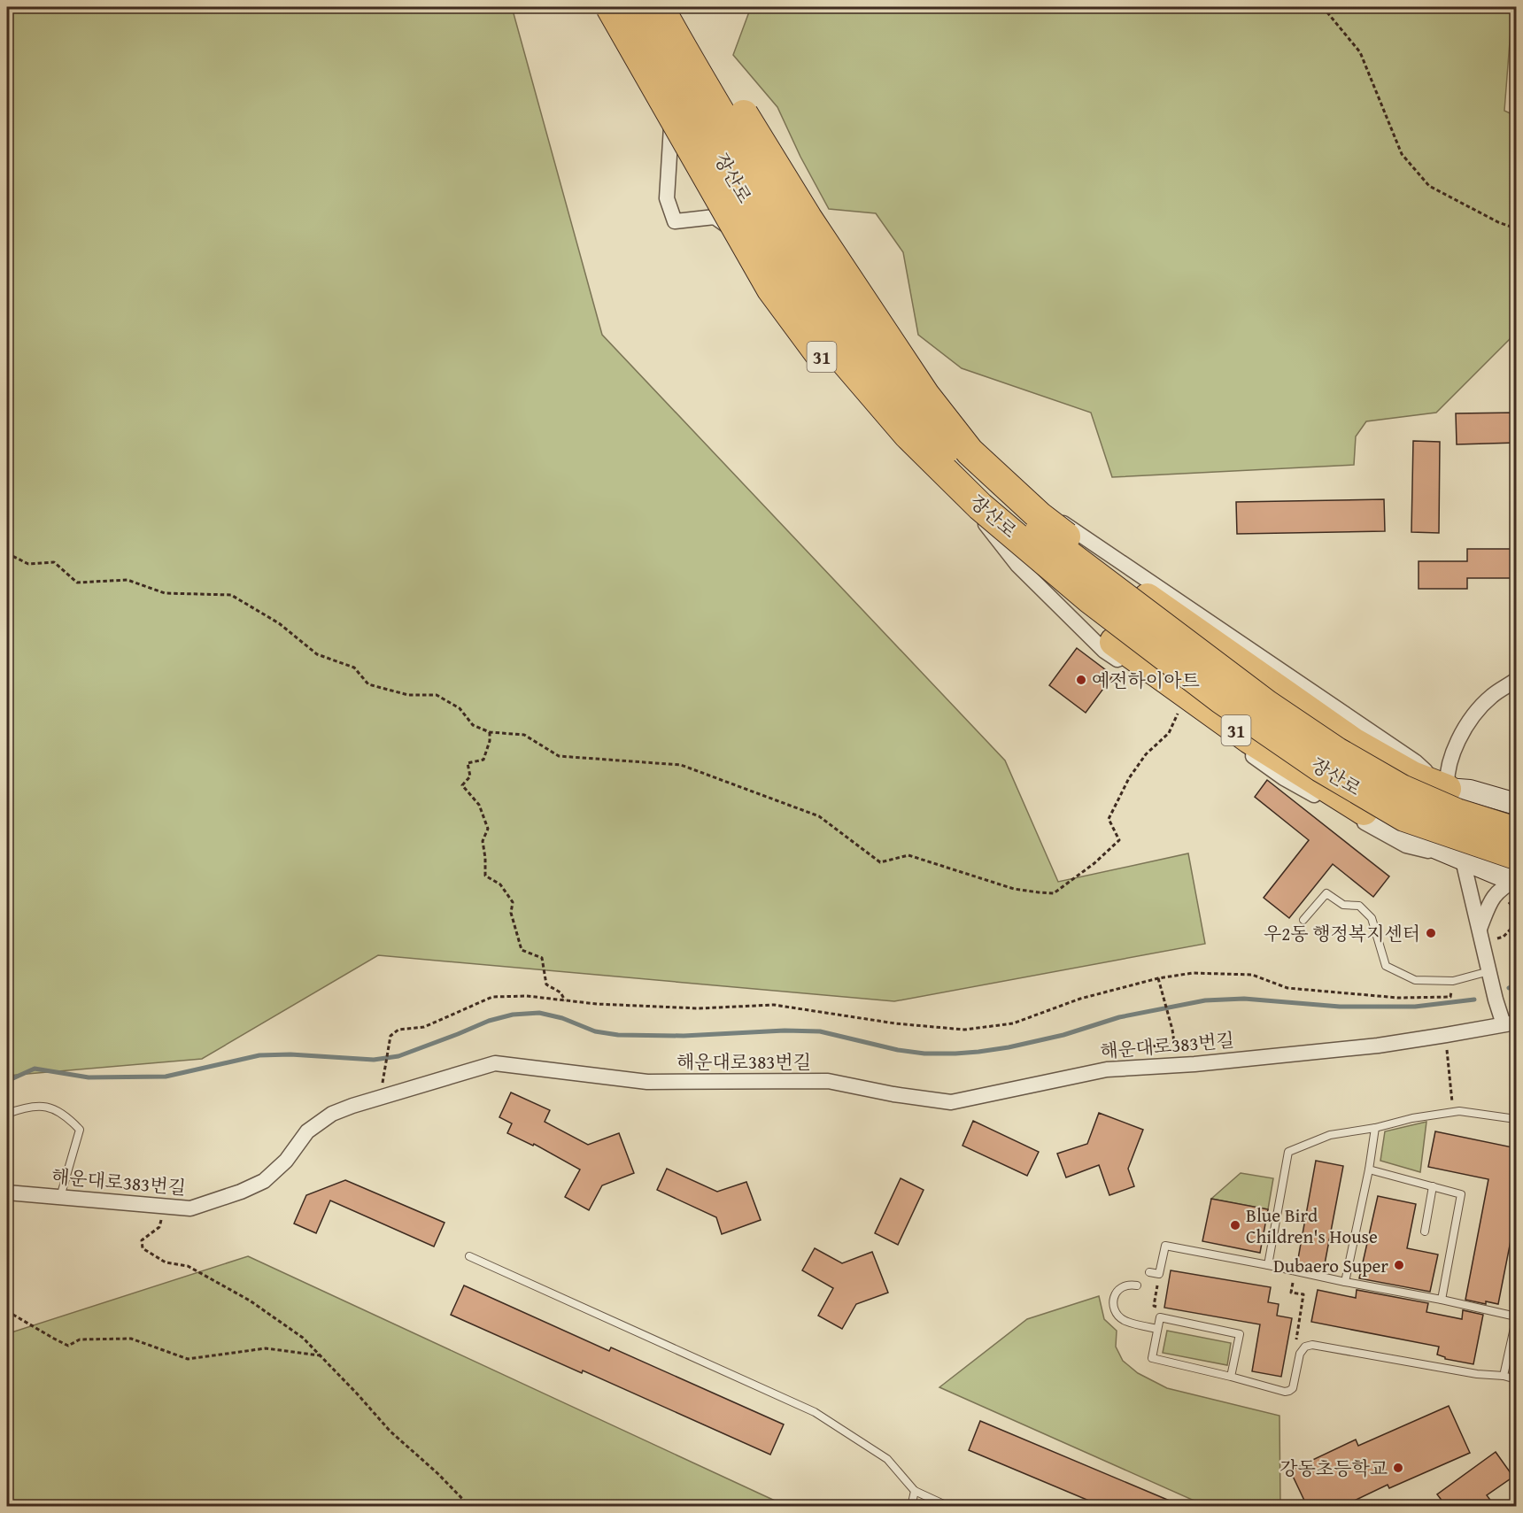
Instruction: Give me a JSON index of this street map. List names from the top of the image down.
{
  "streets": {
    "highway": ["장산로", "31"],
    "street": ["해운대로383번길"]
  },
  "places": [
    "예전하이아트",
    "우2동 행정복지센터",
    "Blue Bird Children's House",
    "Dubaero Super",
    "강동초등학교"
  ]
}
